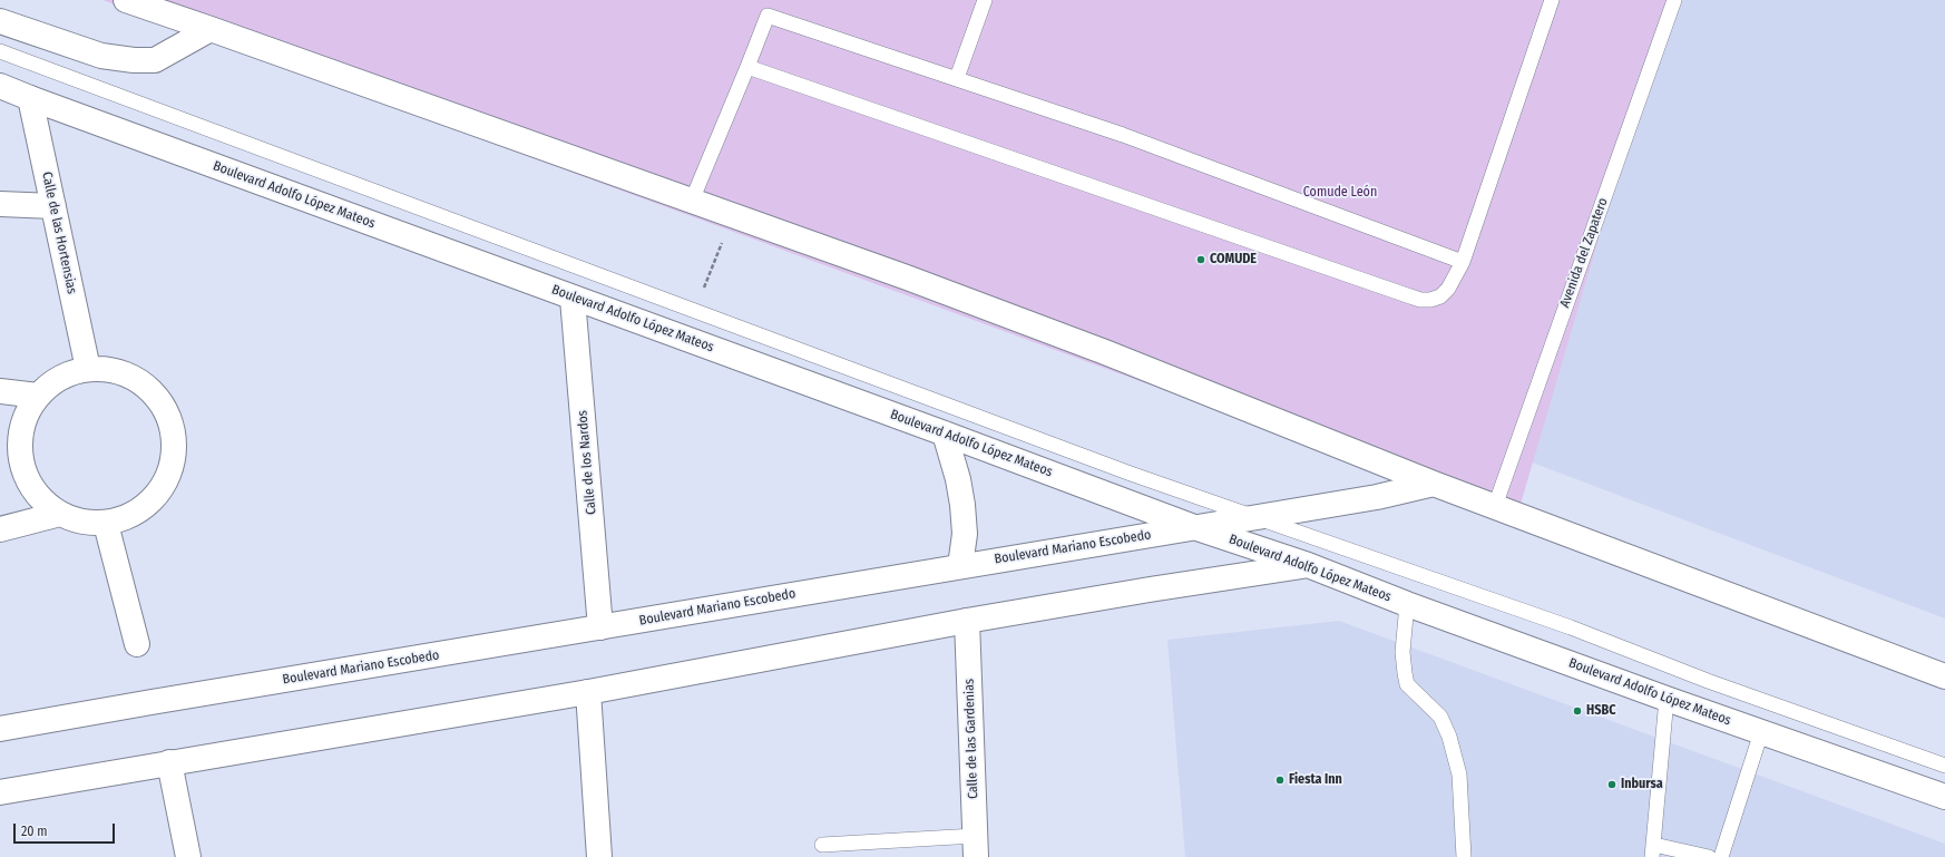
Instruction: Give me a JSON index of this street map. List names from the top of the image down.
{
  "streets": {
    "main road": [
      "Boulevard Adolfo López Mateos",
      "Calle de las Hortensias",
      "Calle de los Nardos",
      "Boulevard Mariano Escobedo",
      "Calle de las Gardenias"
    ],
    "lane": ["Avenida del Zapatero"]
  },
  "crossings": [
    ["Boulevard Adolfo López Mateos", "Calle de las Hortensias"],
    ["Boulevard Adolfo López Mateos", "Calle de los Nardos"],
    ["Boulevard Adolfo López Mateos", "Boulevard Mariano Escobedo"],
    ["Calle de los Nardos", "Boulevard Mariano Escobedo"]
  ],
  "parks": ["Comude León"],
  "places": [
    "COMUDE",
    "HSBC",
    "Fiesta Inn",
    "Inbursa"
  ],
  "scale_bar": "20 m"
}
